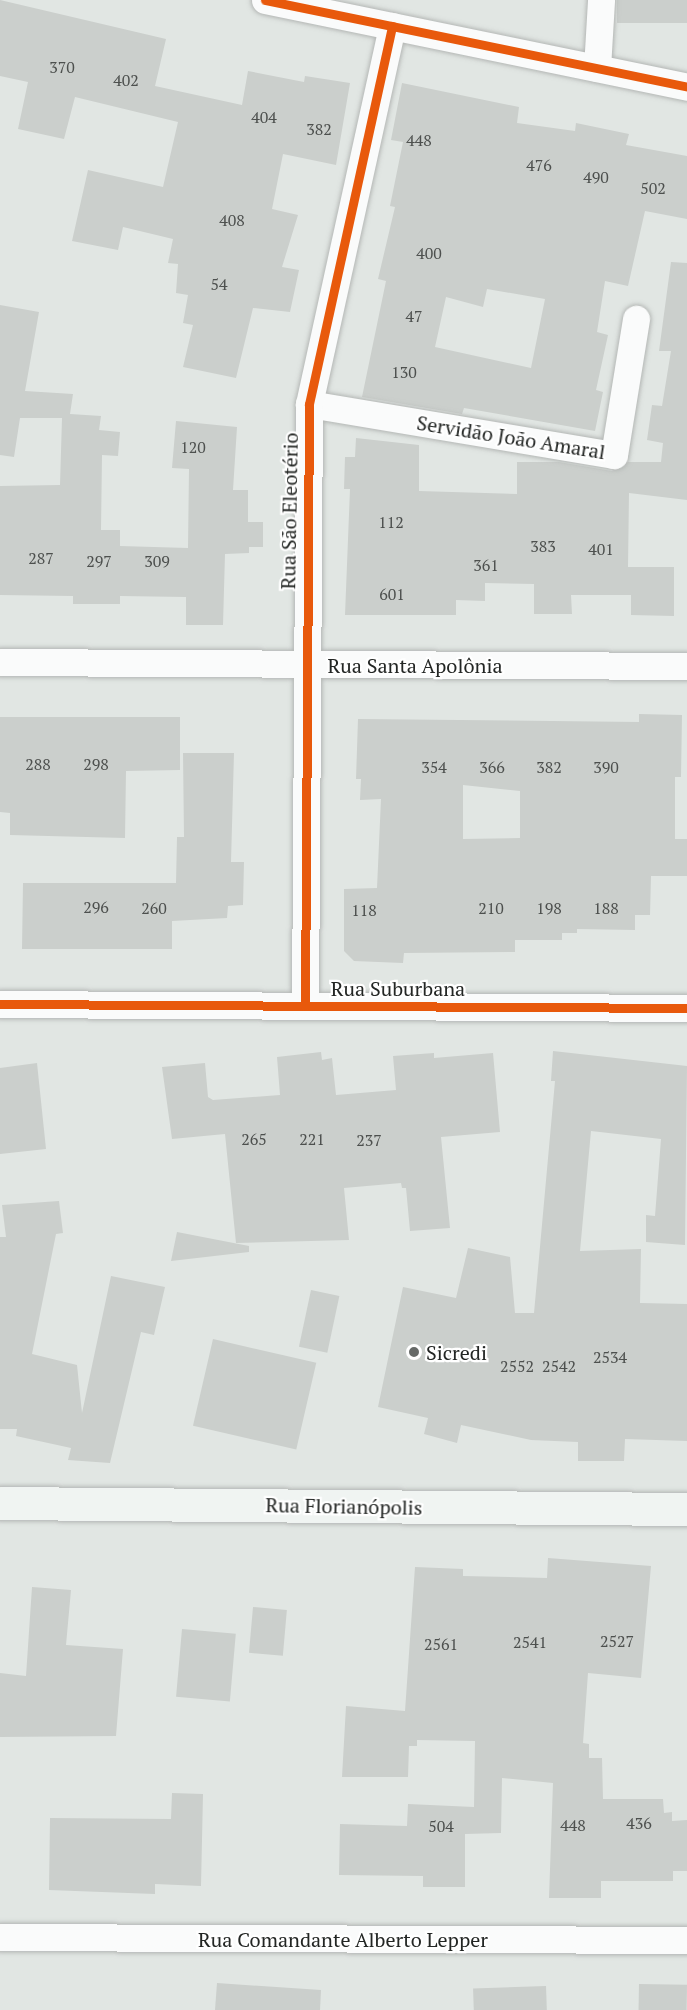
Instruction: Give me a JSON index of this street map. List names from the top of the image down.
{
  "streets": {
    "main road": ["Rua Florianópolis"],
    "street": [
      "Servidão João Amaral",
      "Rua São Eleotério",
      "Rua Santa Apolônia",
      "Rua Suburbana",
      "Rua Comandante Alberto Lepper"
    ]
  },
  "crossings": [
    ["Servidão João Amaral", "Rua São Eleotério"],
    ["Rua São Eleotério", "Rua Santa Apolônia"],
    ["Rua São Eleotério", "Rua Suburbana"]
  ],
  "places": ["Sicredi"],
  "house_numbers": [
    "370",
    "402",
    "404",
    "382",
    "448",
    "476",
    "490",
    "502",
    "408",
    "400",
    "54",
    "47",
    "130",
    "120",
    "112",
    "383",
    "401",
    "287",
    "297",
    "309",
    "361",
    "601",
    "288",
    "298",
    "354",
    "366",
    "382",
    "390",
    "296",
    "260",
    "210",
    "198",
    "188",
    "118",
    "265",
    "221",
    "237",
    "2534",
    "2552",
    "2542",
    "2527",
    "2541",
    "2561",
    "436",
    "448",
    "504"
  ]
}
